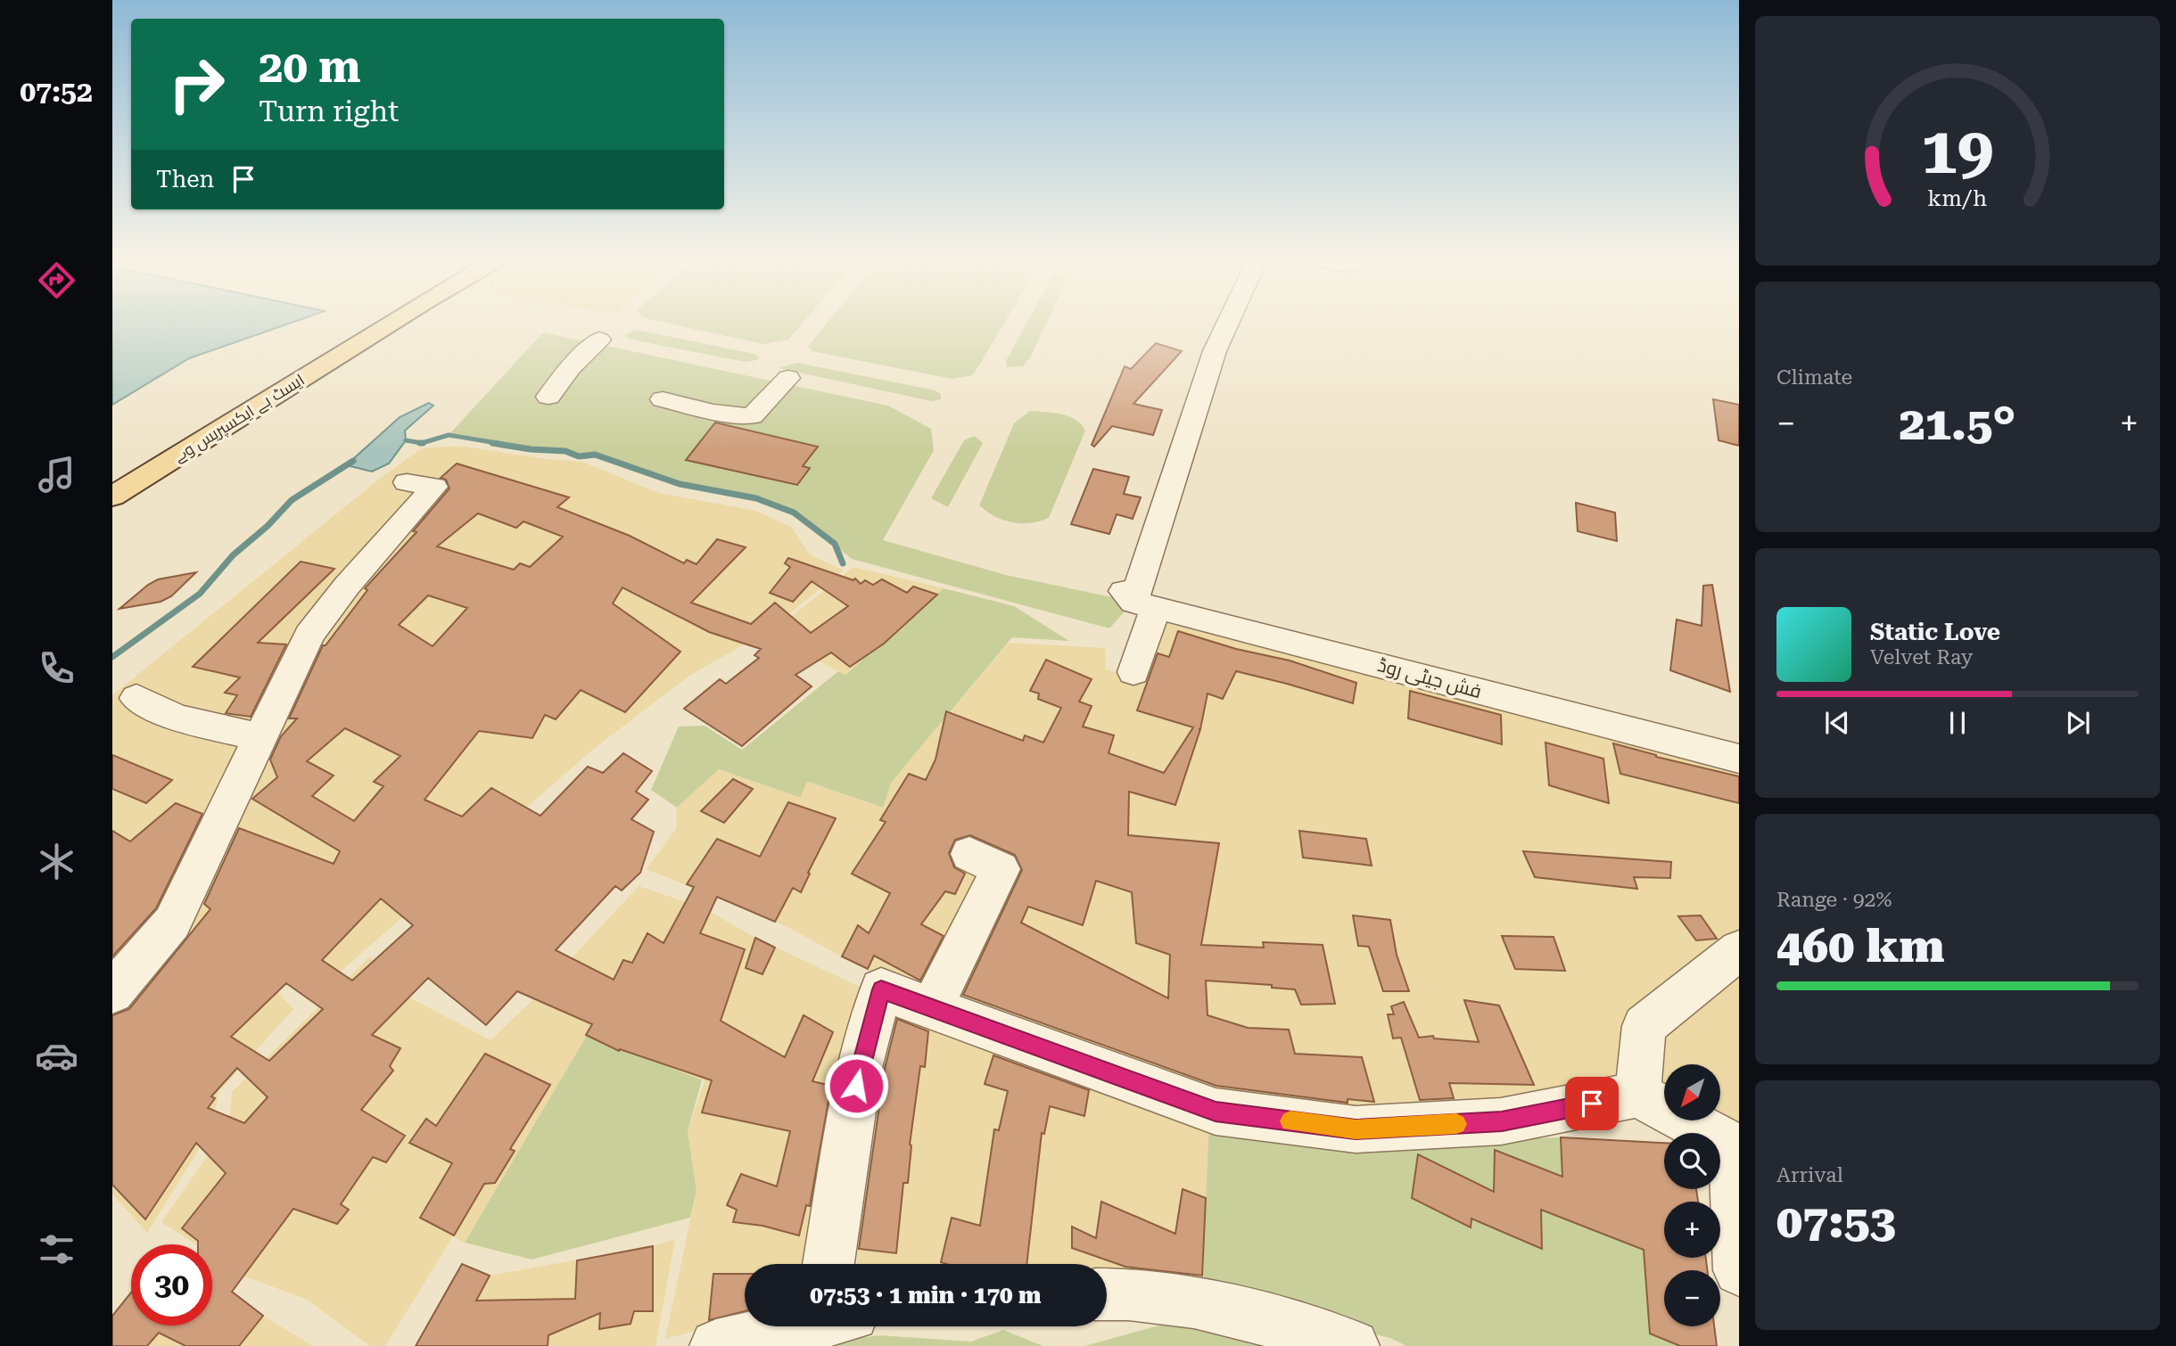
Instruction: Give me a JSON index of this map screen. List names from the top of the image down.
{
  "streets": {
    "main road": ["ایسٹ بے ایکسپریس وے"],
    "street": ["فش جیٹی روڈ"]
  },
  "north": "bottom left",
  "page": {
    "tabs": "07:52",
    "turn": ["20 m", "Turn right"],
    "then": "Then",
    "tile": [
      "Climate",
      ["Range · 92%", "460 km"],
      ["Arrival", "07:53"]
    ],
    "heat": ["−", "21.5°", "+"],
    "song": ["Static Love", "Velvet Ray"],
    "map_buttons": ["+", "−"],
    "limit": "30",
    "trip": "07:53 · 1 min · 170 m",
    "gauge": ["19", "km/h"]
  }
}
